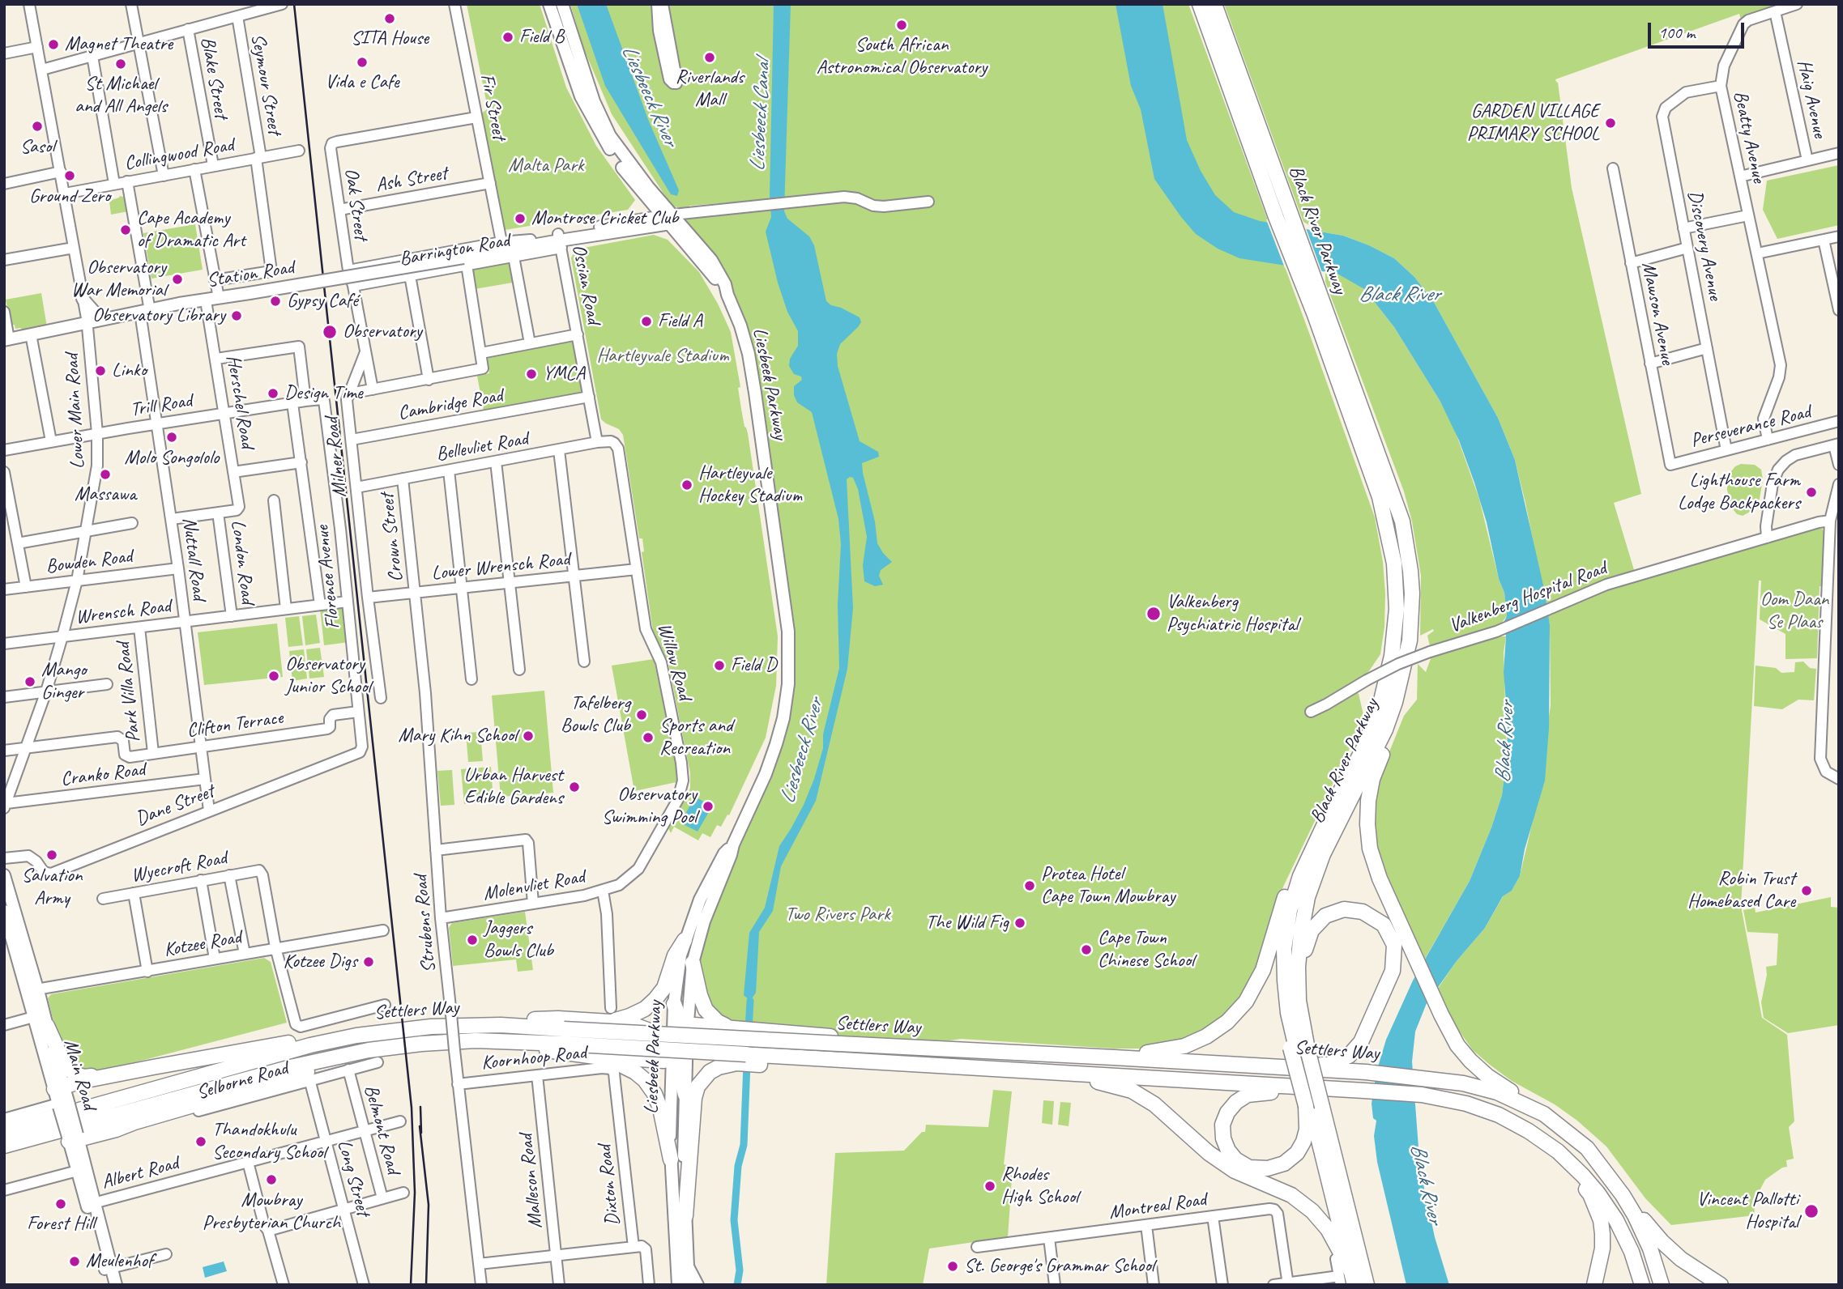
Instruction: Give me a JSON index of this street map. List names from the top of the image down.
{
  "streets": {
    "highway": ["Black River Parkway", "Settlers Way"],
    "main road": ["Station Road", "Liesbeek Parkway", "Main Road"],
    "street": [
      "Blake Street",
      "Seymour Street",
      "Haig Avenue",
      "Fir Street",
      "Beatty Avenue",
      "Collingwood Road",
      "Ash Street",
      "Oak Street",
      "Discovery Avenue",
      "Barrington Road",
      "Ossian Road",
      "Mawson Avenue",
      "Herschel Road",
      "Cambridge Road",
      "Trill Road",
      "Lower Main Road",
      "Perseverance Road",
      "Bellevliet Road",
      "Milner Road",
      "Crown Street",
      "Nuttall Road",
      "Bowden Road",
      "London Road",
      "Lower Wrensch Road",
      "Florence Avenue",
      "Valkenberg Hospital Road",
      "Wrensch Road",
      "Willow Road",
      "Park Villa Road",
      "Clifton Terrace",
      "Cranko Road",
      "Dane Street",
      "Wyecroft Road",
      "Molenvliet Road",
      "Strubens Road",
      "Kotzee Road",
      "Koornhoop Road",
      "Selborne Road",
      "Belmont Road",
      "Albert Road",
      "Long Street",
      "Malleson Road",
      "Dixton Road",
      "Montreal Road"
    ]
  },
  "crossings": [
    ["Blake Street", "Collingwood Road"],
    ["Seymour Street", "Collingwood Road"],
    ["Haig Avenue", "Beatty Avenue"],
    ["Fir Street", "Ash Street"],
    ["Fir Street", "Oak Street"],
    ["Fir Street", "Station Road"],
    ["Beatty Avenue", "Discovery Avenue"],
    ["Beatty Avenue", "Perseverance Road"],
    ["Collingwood Road", "Lower Main Road"],
    ["Collingwood Road", "Nuttall Road"],
    ["Ash Street", "Oak Street"],
    ["Oak Street", "Barrington Road"],
    ["Oak Street", "Milner Road"],
    ["Discovery Avenue", "Perseverance Road"],
    ["Barrington Road", "Station Road"],
    ["Barrington Road", "Ossian Road"],
    ["Station Road", "Ossian Road"],
    ["Station Road", "Liesbeek Parkway"],
    ["Station Road", "Herschel Road"],
    ["Station Road", "Lower Main Road"],
    ["Station Road", "Nuttall Road"],
    ["Ossian Road", "Cambridge Road"],
    ["Ossian Road", "Bellevliet Road"],
    ["Mawson Avenue", "Perseverance Road"],
    ["Herschel Road", "Trill Road"],
    ["Herschel Road", "London Road"],
    ["Cambridge Road", "Milner Road"],
    ["Trill Road", "Lower Main Road"],
    ["Trill Road", "Nuttall Road"],
    ["Trill Road", "Florence Avenue"],
    ["Lower Main Road", "Bowden Road"],
    ["Lower Main Road", "Wrensch Road"],
    ["Lower Main Road", "Clifton Terrace"],
    ["Lower Main Road", "Cranko Road"],
    ["Bellevliet Road", "Milner Road"],
    ["Bellevliet Road", "Crown Street"],
    ["Bellevliet Road", "Willow Road"],
    ["Milner Road", "Lower Wrensch Road"],
    ["Crown Street", "Lower Wrensch Road"],
    ["Crown Street", "Strubens Road"],
    ["Nuttall Road", "Bowden Road"],
    ["Nuttall Road", "Wrensch Road"],
    ["Nuttall Road", "Clifton Terrace"],
    ["Nuttall Road", "Cranko Road"],
    ["Nuttall Road", "Dane Street"],
    ["London Road", "Wrensch Road"],
    ["Lower Wrensch Road", "Willow Road"],
    ["Lower Wrensch Road", "Strubens Road"],
    ["Florence Avenue", "Wrensch Road"],
    ["Florence Avenue", "Clifton Terrace"],
    ["Florence Avenue", "Dane Street"],
    ["Wrensch Road", "Park Villa Road"],
    ["Willow Road", "Molenvliet Road"],
    ["Park Villa Road", "Clifton Terrace"],
    ["Wyecroft Road", "Kotzee Road"],
    ["Molenvliet Road", "Strubens Road"],
    ["Strubens Road", "Koornhoop Road"],
    ["Kotzee Road", "Main Road"],
    ["Settlers Way", "Selborne Road"],
    ["Koornhoop Road", "Malleson Road"],
    ["Koornhoop Road", "Dixton Road"],
    ["Main Road", "Albert Road"],
    ["Selborne Road", "Belmont Road"],
    ["Selborne Road", "Long Street"],
    ["Belmont Road", "Albert Road"],
    ["Albert Road", "Long Street"]
  ],
  "water": ["Liesbeeck River", "Liesbeeck Canal", "Black River"],
  "parks": [
    "Malta Park",
    "Hartleyvale Stadium",
    "Oom Daan Se Plaas",
    "Two Rivers Park"
  ],
  "places": [
    "SITA House",
    "South African Astronomical Observatory",
    "Field B",
    "Magnet Theatre",
    "Riverlands Mall",
    "Vida e Cafe",
    "St Michael and All Angels",
    "GARDEN VILLAGE PRIMARY SCHOOL",
    "Sasol",
    "Ground Zero",
    "Montrose Cricket Club",
    "Cape Academy of Dramatic Art",
    "Observatory War Memorial",
    "Gypsy Café",
    "Observatory Library",
    "Field A",
    "Observatory",
    "Linko",
    "YMCA",
    "Design Time",
    "Molo Songololo",
    "Massawa",
    "Hartleyvale Hockey Stadium",
    "Lighthouse Farm Lodge Backpackers",
    "Valkenberg Psychiatric Hospital",
    "Field D",
    "Observatory Junior School",
    "Mango Ginger",
    "Tafelberg Bowls Club",
    "Mary Kihn School",
    "Sports and Recreation",
    "Urban Harvest Edible Gardens",
    "Observatory Swimming Pool",
    "Salvation Army",
    "Protea Hotel Cape Town Mowbray",
    "Robin Trust Homebased Care",
    "The Wild Fig",
    "Jaggers Bowls Club",
    "Cape Town Chinese School",
    "Kotzee Digs",
    "Thandokhulu Secondary School",
    "Mowbray Presbyterian Church",
    "Rhodes High School",
    "Forest Hill",
    "Vincent Pallotti Hospital",
    "Meulenhof",
    "St. George's Grammar School"
  ],
  "scale_bar": "100 m"
}
